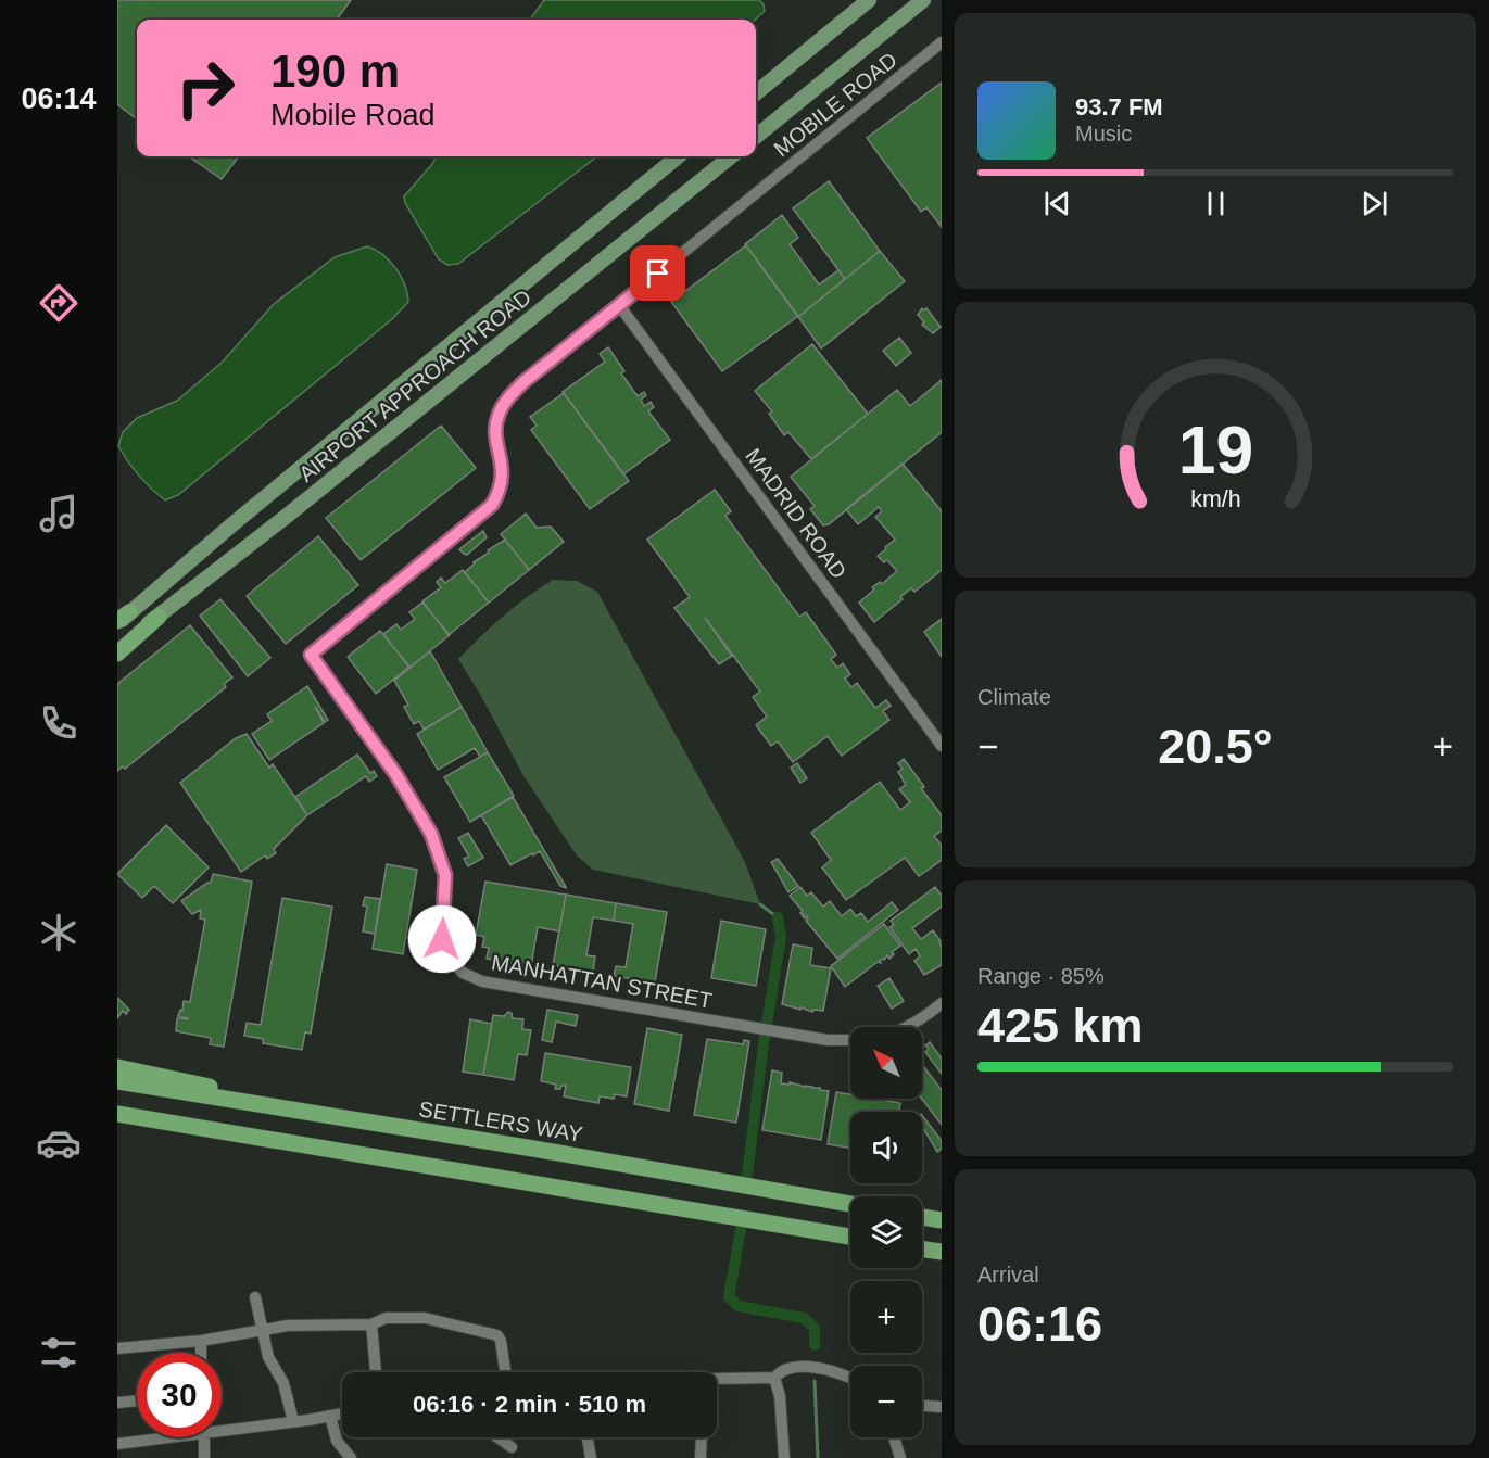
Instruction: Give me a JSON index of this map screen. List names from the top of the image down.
{
  "streets": {
    "highway": ["SETTLERS WAY"],
    "main road": ["AIRPORT APPROACH ROAD"],
    "street": ["MOBILE ROAD", "MADRID ROAD", "MANHATTAN STREET"]
  },
  "crossings": [
    ["MOBILE ROAD", "MADRID ROAD"],
    ["MOBILE ROAD", "MANHATTAN STREET"]
  ],
  "north": "top left",
  "page": {
    "tabs": "06:14",
    "turn": ["190 m", "Mobile Road"],
    "song": ["93.7 FM", "Music"],
    "tile": [
      "Climate",
      ["Range · 85%", "425 km"],
      ["Arrival", "06:16"]
    ],
    "heat": ["−", "20.5°", "+"],
    "map_buttons": ["+", "−"],
    "limit": "30",
    "trip": "06:16 · 2 min · 510 m",
    "gauge": ["19", "km/h"]
  }
}
